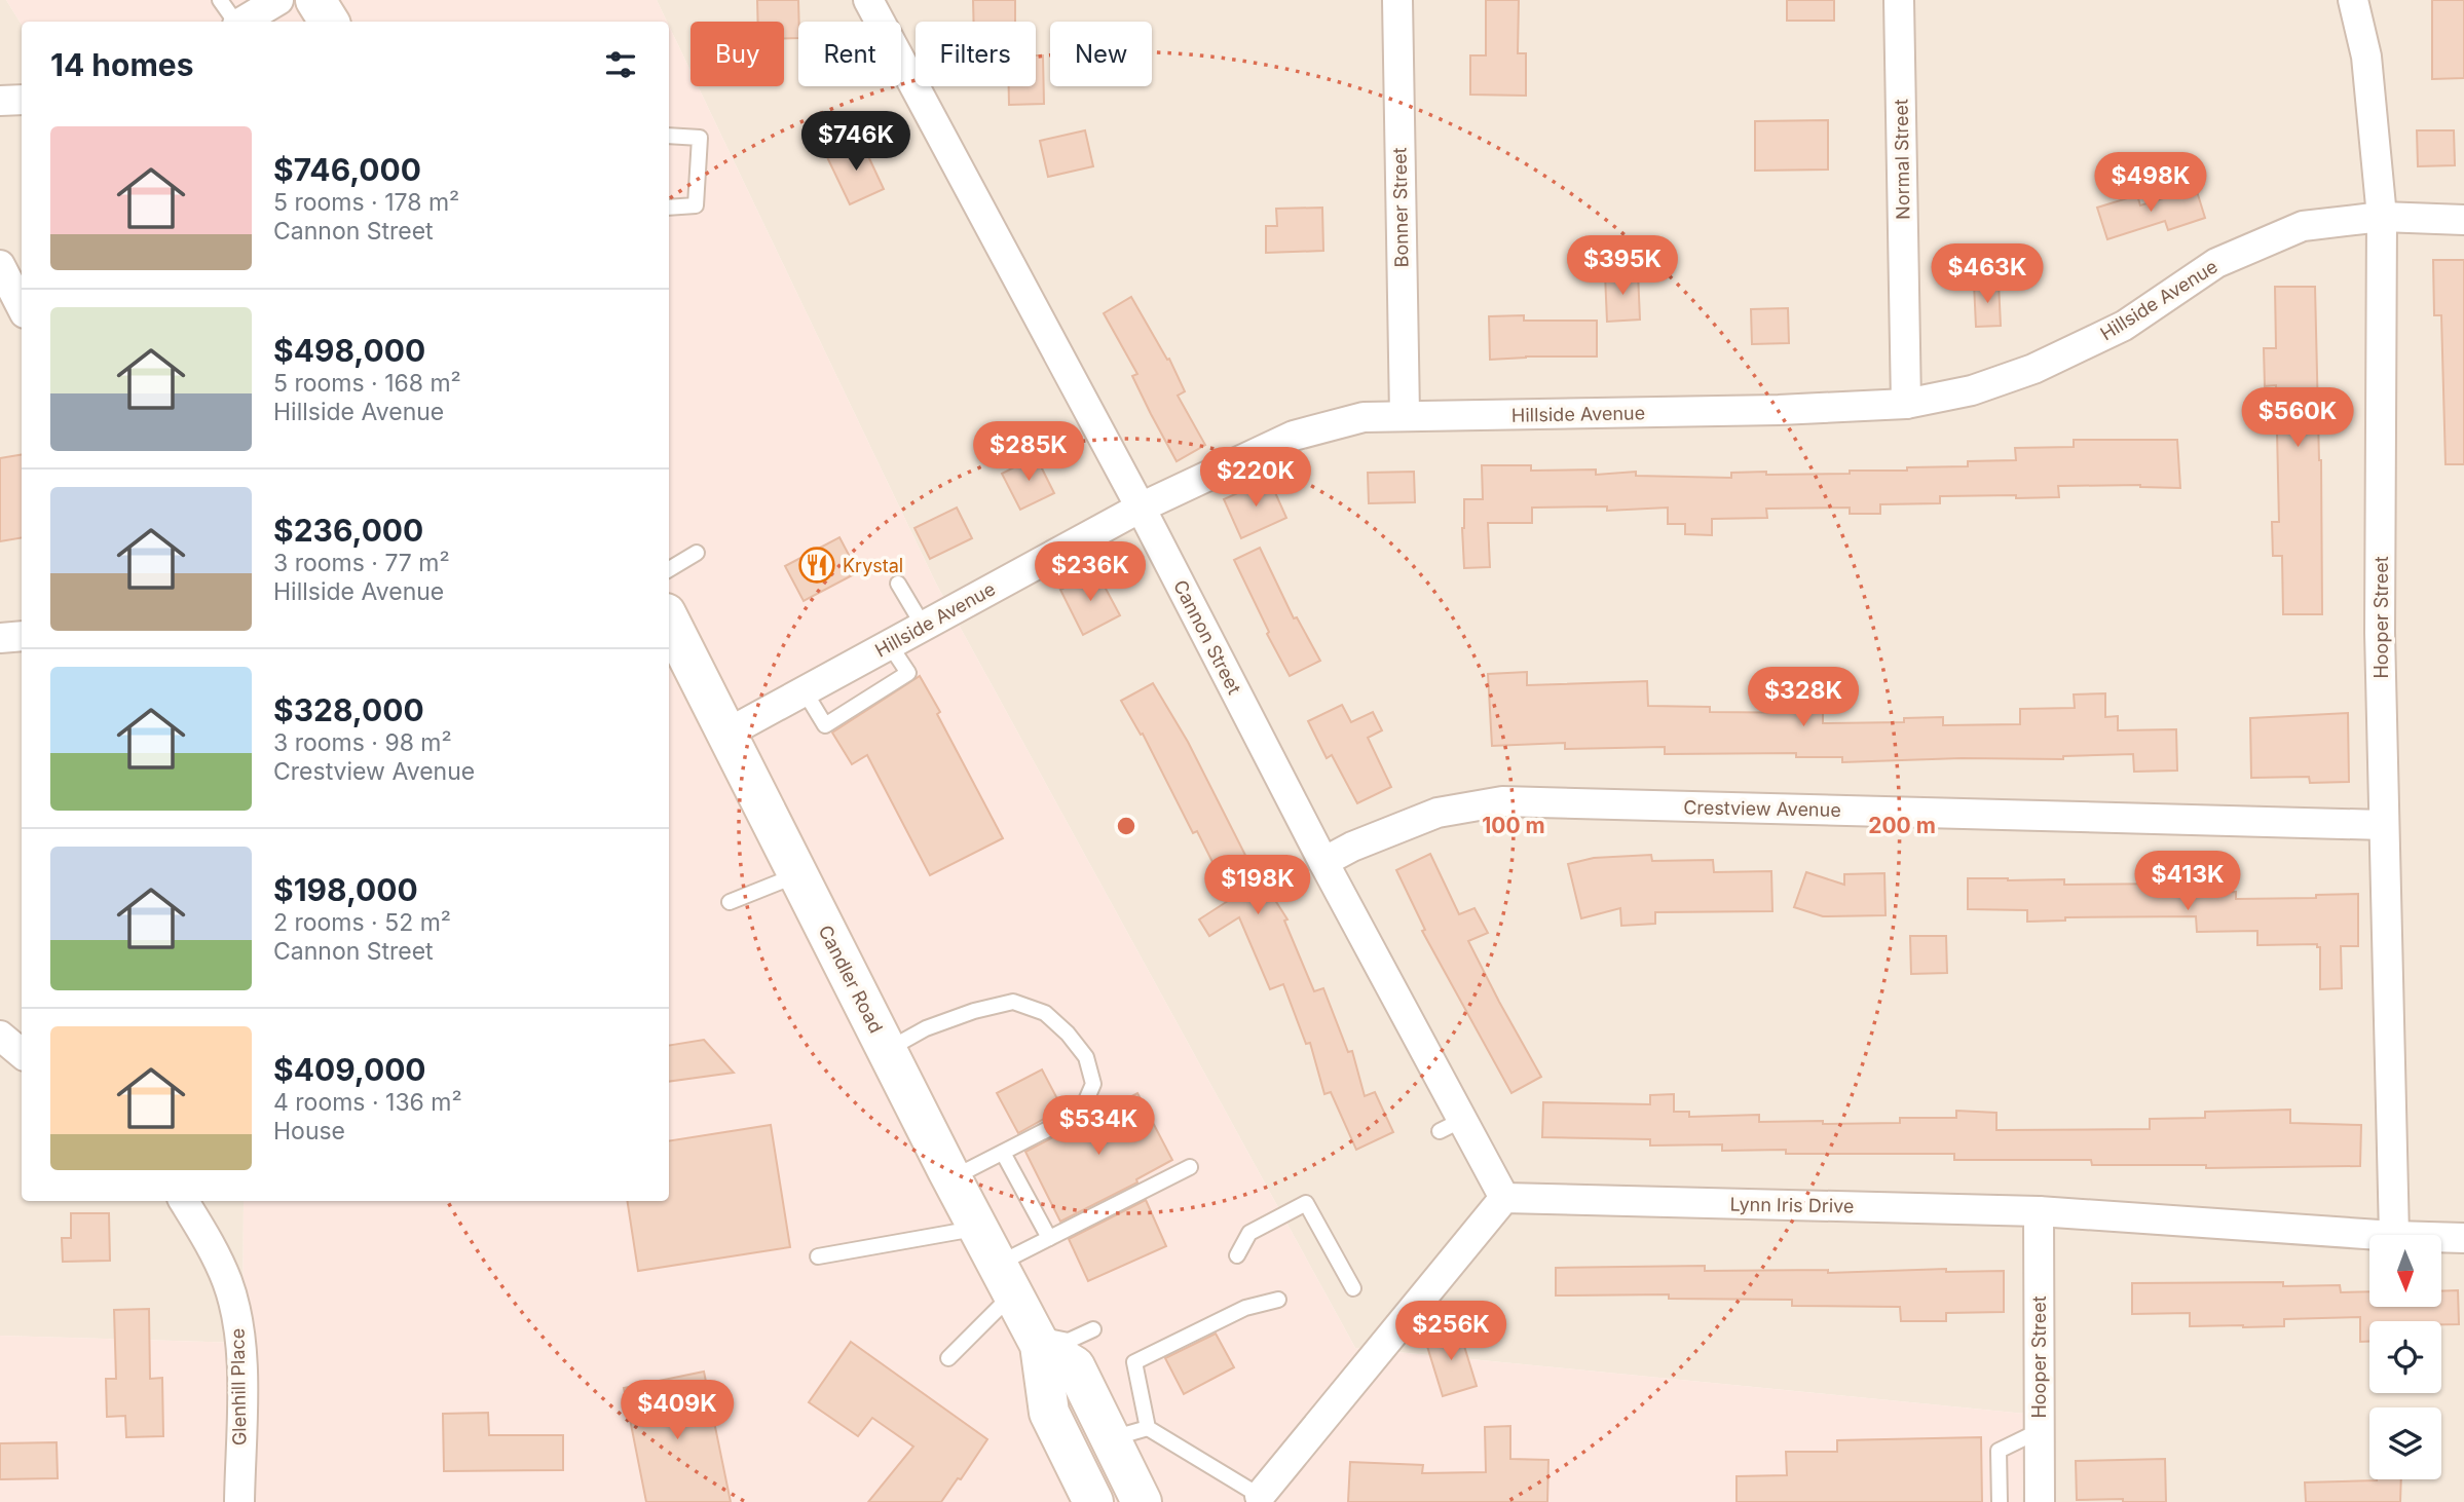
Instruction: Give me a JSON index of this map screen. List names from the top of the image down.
{
  "streets": {
    "main road": ["Candler Road"],
    "street": [
      "Normal Street",
      "Bonner Street",
      "Hillside Avenue",
      "Hooper Street",
      "Cannon Street",
      "Crestview Avenue",
      "Lynn Iris Drive",
      "Glenhill Place"
    ]
  },
  "crossings": [
    ["Normal Street", "Hillside Avenue"],
    ["Bonner Street", "Hillside Avenue"],
    ["Hillside Avenue", "Hooper Street"],
    ["Hillside Avenue", "Cannon Street"],
    ["Hillside Avenue", "Candler Road"],
    ["Hooper Street", "Crestview Avenue"],
    ["Hooper Street", "Lynn Iris Drive"],
    ["Cannon Street", "Crestview Avenue"],
    ["Cannon Street", "Lynn Iris Drive"]
  ],
  "places": {
    "restaurant": ["Krystal"]
  },
  "north": "bottom",
  "page": {
    "chip": [
      "Buy",
      "Rent",
      "Filters",
      "New"
    ],
    "heading": "14 homes",
    "list": [
      {
        "name": "$746,000",
        "note": "5 rooms · 178 m² · Cannon Street"
      },
      {
        "name": "$498,000",
        "note": "5 rooms · 168 m² · Hillside Avenue"
      },
      {
        "name": "$236,000",
        "note": "3 rooms · 77 m² · Hillside Avenue"
      },
      {
        "name": "$328,000",
        "note": "3 rooms · 98 m² · Crestview Avenue"
      },
      {
        "name": "$198,000",
        "note": "2 rooms · 52 m² · Cannon Street"
      },
      {
        "name": "$409,000",
        "note": "4 rooms · 136 m² · House"
      }
    ],
    "price": [
      "$746K",
      "$498K",
      "$395K",
      "$463K",
      "$560K",
      "$285K",
      "$220K",
      "$236K",
      "$328K",
      "$413K",
      "$198K",
      "$534K",
      "$256K",
      "$409K"
    ]
  },
  "rings": ["100 m", "200 m"]
}
